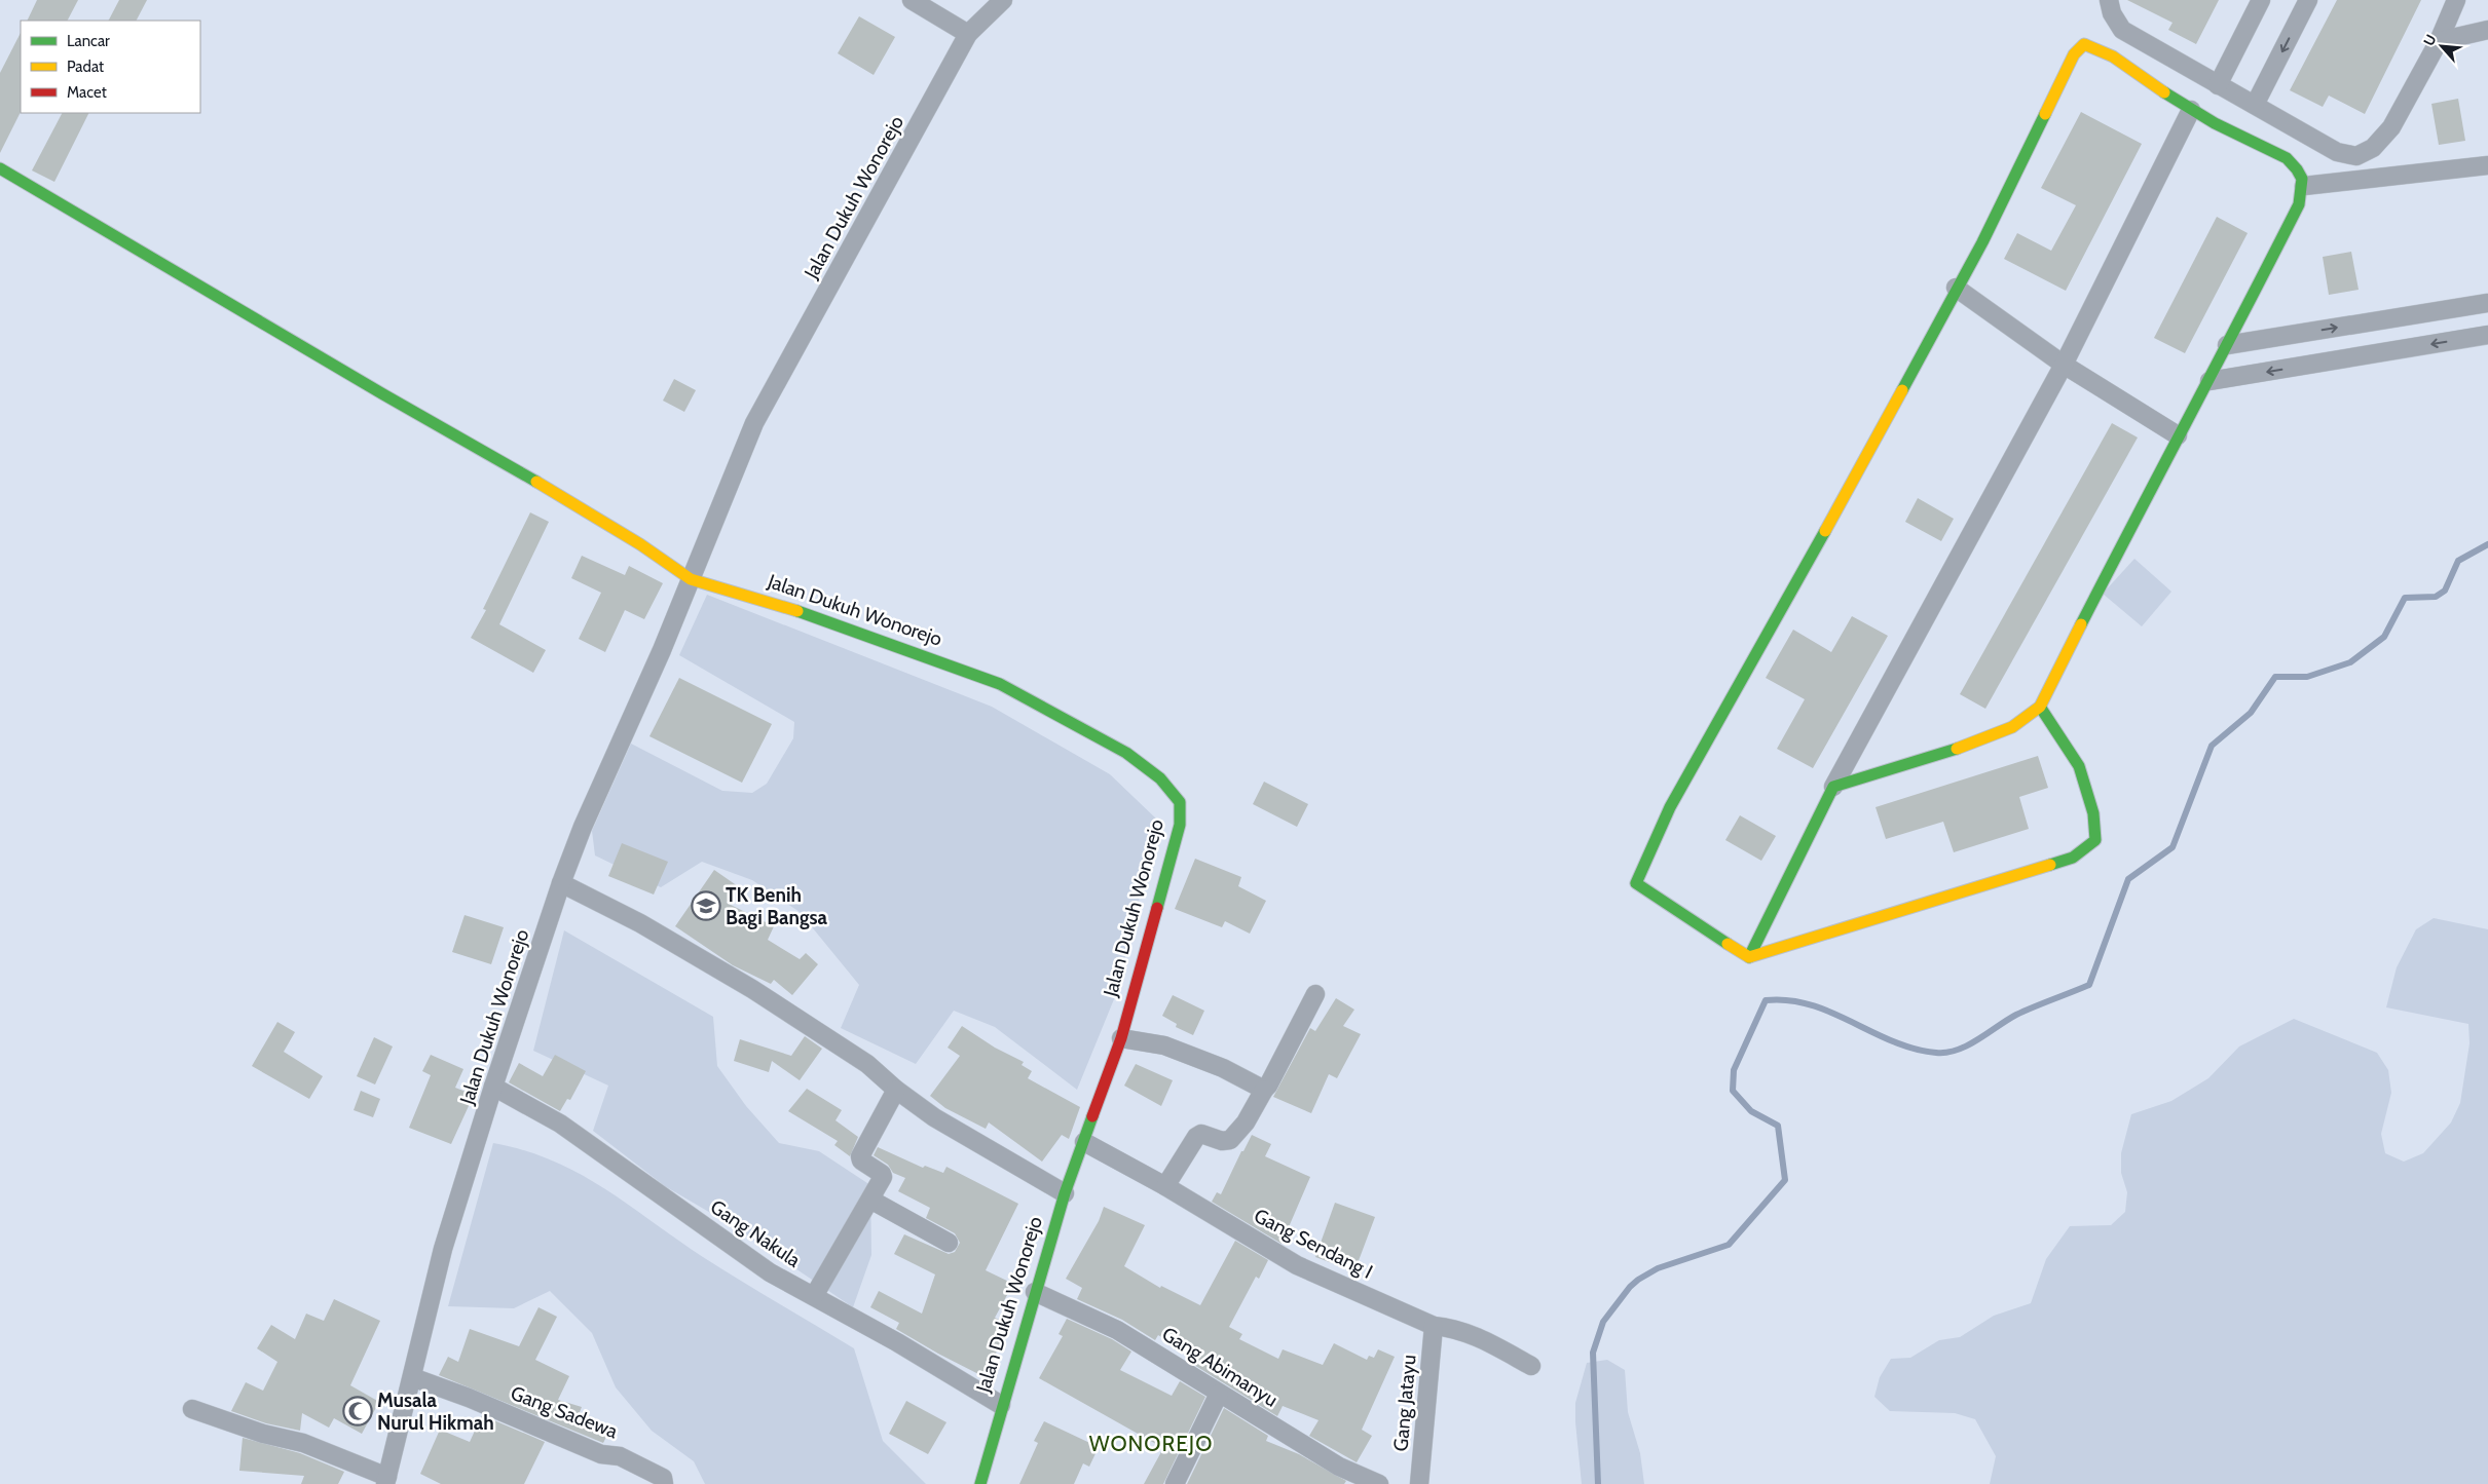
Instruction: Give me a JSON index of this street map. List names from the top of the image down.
{
  "streets": {
    "street": [
      "Jalan Dukuh Wonorejo",
      "Gang Nakula",
      "Gang Sendang I",
      "Gang Abimanyu",
      "Gang Jatayu",
      "Gang Sadewa"
    ]
  },
  "crossings": [
    ["Jalan Dukuh Wonorejo", "Gang Nakula"],
    ["Jalan Dukuh Wonorejo", "Gang Sendang I"],
    ["Jalan Dukuh Wonorejo", "Gang Abimanyu"],
    ["Jalan Dukuh Wonorejo", "Gang Sadewa"],
    ["Gang Sendang I", "Gang Jatayu"]
  ],
  "districts": ["WONOREJO"],
  "places": {
    "school or university": ["TK Benih Bagi Bangsa"],
    "mosque": ["Musala Nurul Hikmah"]
  },
  "legend": ["Lancar", "Padat", "Macet"],
  "north": "top left"
}
